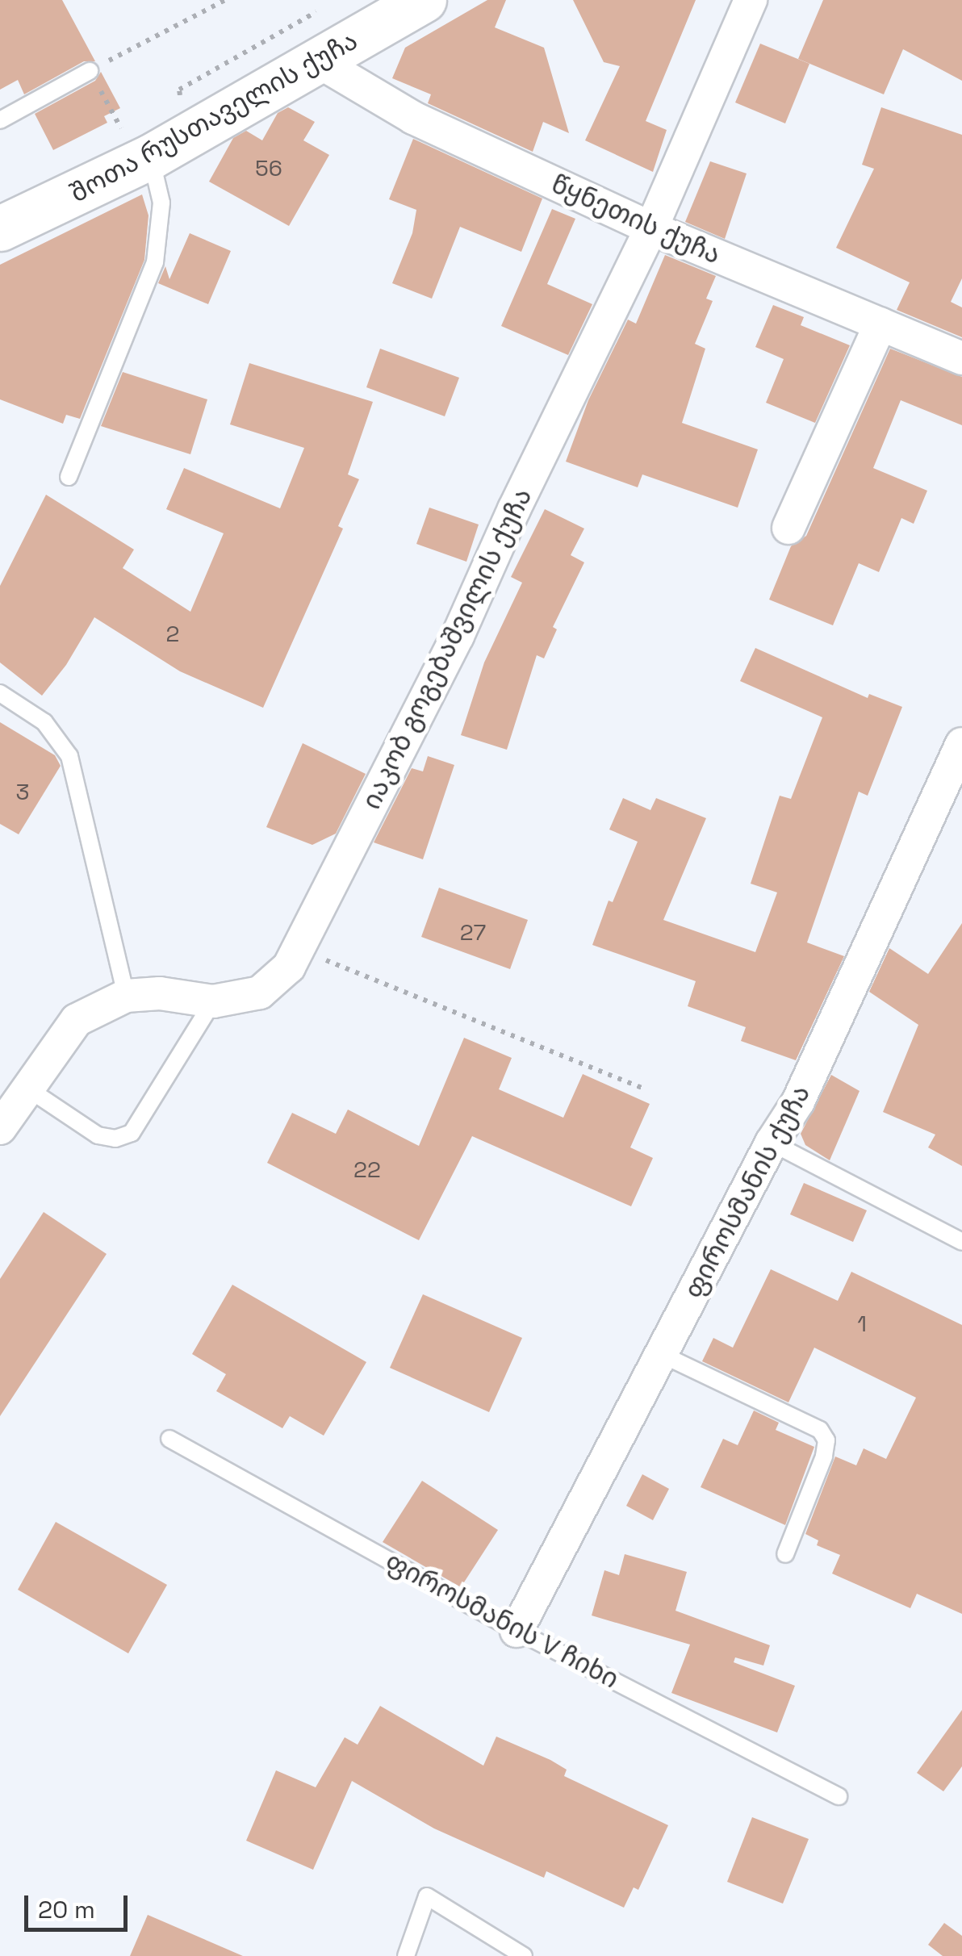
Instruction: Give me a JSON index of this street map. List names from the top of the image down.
{
  "streets": {
    "main road": ["შოთა რუსთაველის ქუჩა"],
    "street": ["წყნეთის ქუჩა", "იაკობ გოგებაშვილის ქუჩა", "ფიროსმანის ქუჩა"],
    "lane": ["ფიროსმანის V ჩიხი"]
  },
  "crossings": [
    ["შოთა რუსთაველის ქუჩა", "წყნეთის ქუჩა"],
    ["წყნეთის ქუჩა", "იაკობ გოგებაშვილის ქუჩა"],
    ["ფიროსმანის ქუჩა", "ფიროსმანის V ჩიხი"]
  ],
  "house_numbers": [
    "56",
    "2",
    "3",
    "27",
    "22",
    "1"
  ],
  "scale_bar": "20 m"
}
